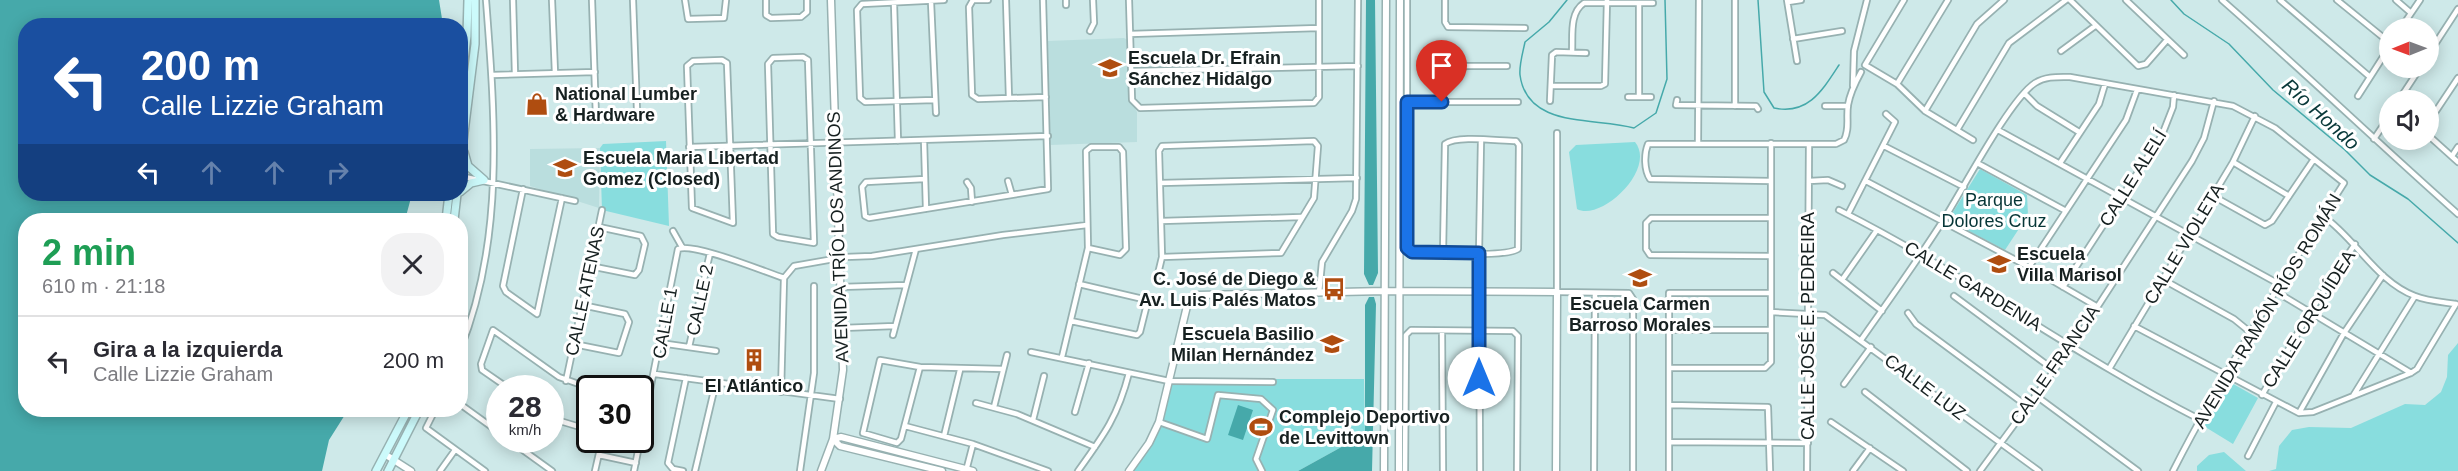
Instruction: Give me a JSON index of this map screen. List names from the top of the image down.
{
  "streets": {
    "street": [
      "CALLE ALELÍ",
      "AVENIDA TRÍO LOS ANDINOS",
      "CALLE VIOLETA",
      "CALLE GARDENIA",
      "CALLE ATENAS",
      "CALLE 2",
      "AVENIDA RAMÓN RÍOS ROMÁN",
      "CALLE ORQUÍDEA",
      "CALLE 1",
      "CALLE JOSÉ E. PEDREIRA",
      "CALLE FRANCIA",
      "CALLE LUZ"
    ]
  },
  "crossings": [
    ["CALLE VIOLETA", "CALLE GARDENIA"],
    ["CALLE GARDENIA", "AVENIDA RAMÓN RÍOS ROMÁN"],
    ["CALLE GARDENIA", "CALLE FRANCIA"],
    ["CALLE JOSÉ E. PEDREIRA", "CALLE LUZ"],
    ["CALLE FRANCIA", "CALLE LUZ"]
  ],
  "water": ["Río Hondo"],
  "parks": ["Parque Dolores Cruz"],
  "places": {
    "school or university": [
      "Escuela Dr. Efrain Sánchez Hidalgo",
      "Escuela Maria Libertad Gomez (Closed)",
      "Escuela Villa Marisol",
      "Escuela Carmen Barroso Morales",
      "Escuela Basilio Milan Hernández"
    ],
    "shop": ["National Lumber & Hardware"],
    "bus stop": ["C. José de Diego & Av. Luis Palés Matos"],
    "building": ["El Atlántico"],
    "sports": ["Complejo Deportivo de Levittown"]
  },
  "north": "left",
  "page": {
    "turn": ["200 m", "Calle Lizzie Graham"],
    "heading": ["2 min", "610 m · 21:18"],
    "list": [
      {
        "name": "Gira a la izquierda",
        "note": "Calle Lizzie Graham",
        "value": "200 m"
      }
    ],
    "speed": "28 km/h",
    "limit": "30"
  }
}
